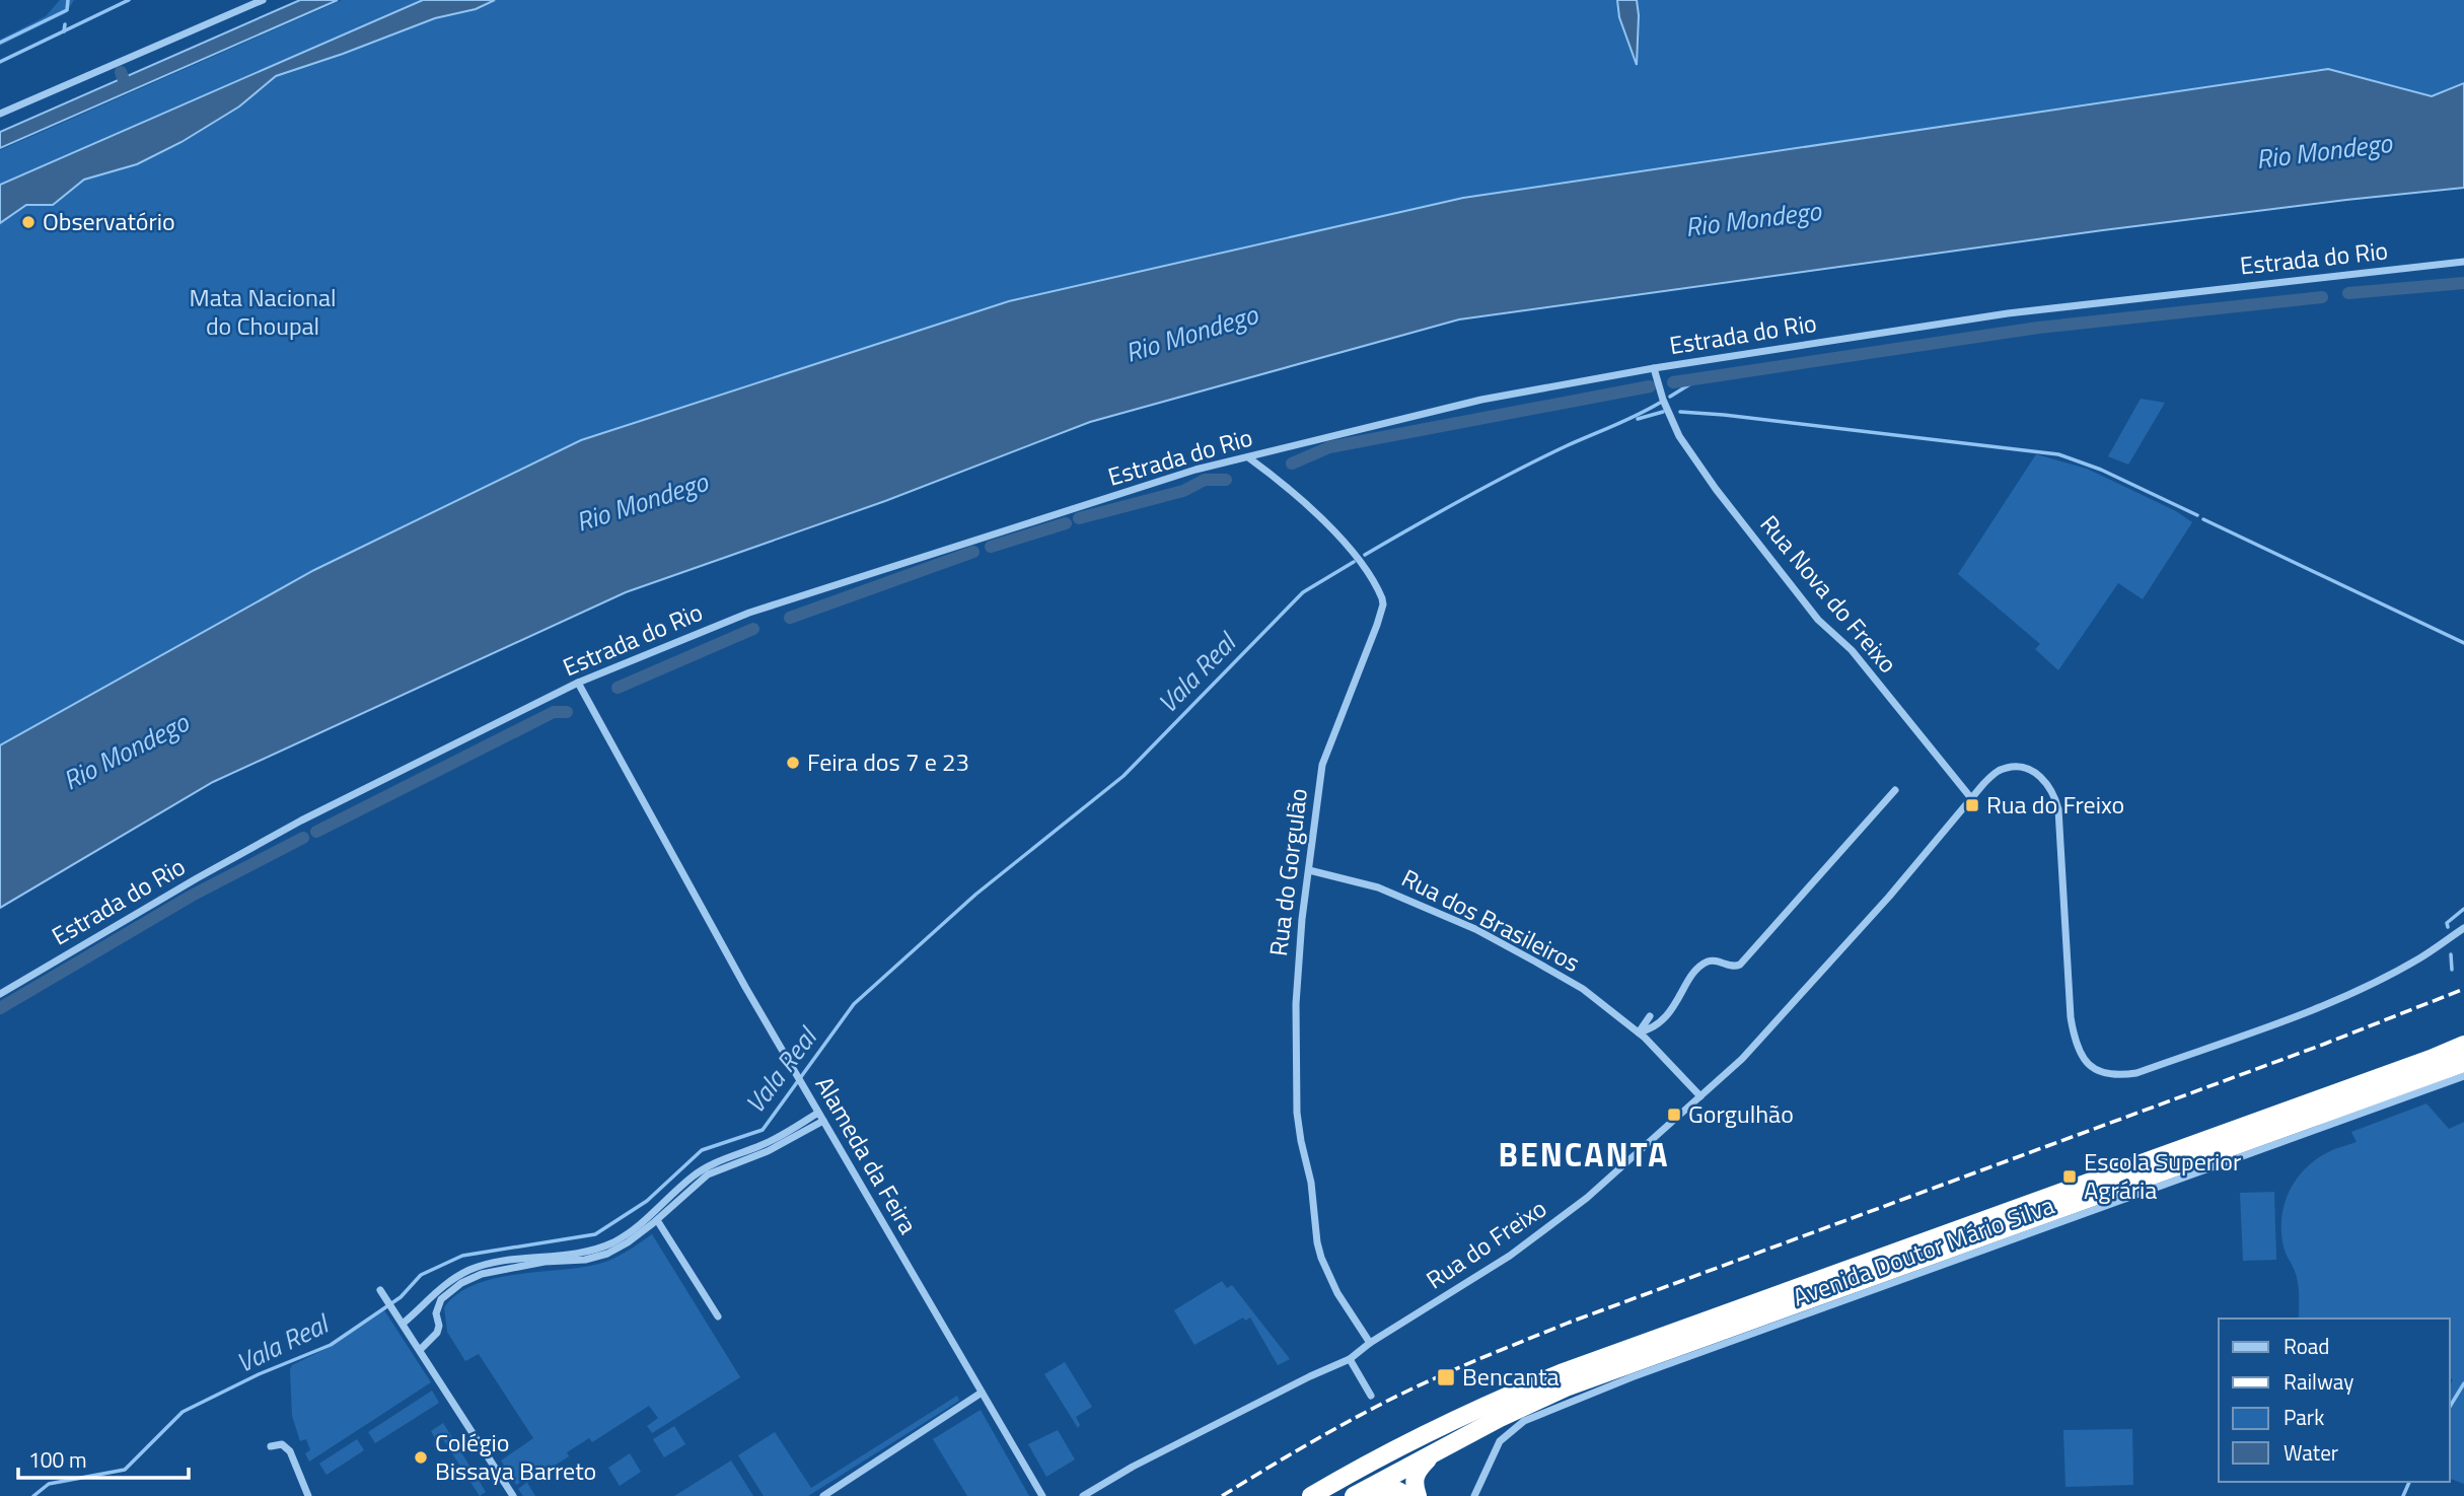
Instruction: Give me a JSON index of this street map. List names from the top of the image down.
{
  "streets": {
    "street": [
      "Estrada do Rio",
      "Rua Nova do Freixo",
      "Rua do Gorgulão",
      "Rua dos Brasileiros",
      "Alameda da Feira",
      "Rua do Freixo",
      "Avenida Doutor Mário Silva"
    ]
  },
  "crossings": [
    ["Estrada do Rio", "Rua Nova do Freixo"],
    ["Estrada do Rio", "Rua do Gorgulão"],
    ["Estrada do Rio", "Alameda da Feira"],
    ["Rua Nova do Freixo", "Rua do Freixo"],
    ["Rua do Gorgulão", "Rua dos Brasileiros"],
    ["Rua do Gorgulão", "Rua do Freixo"],
    ["Rua dos Brasileiros", "Rua do Freixo"]
  ],
  "districts": ["BENCANTA"],
  "water": ["Rio Mondego", "Vala Real"],
  "parks": ["Mata Nacional do Choupal"],
  "places": {
    "other": ["Observatório", "Feira dos 7 e 23", "Colégio Bissaya Barreto"],
    "transit": [
      "Rua do Freixo",
      "Gorgulhão",
      "Escola Superior Agrária",
      "Bencanta"
    ]
  },
  "legend": [
    "Road",
    "Railway",
    "Park",
    "Water"
  ],
  "scale_bar": "100 m"
}
